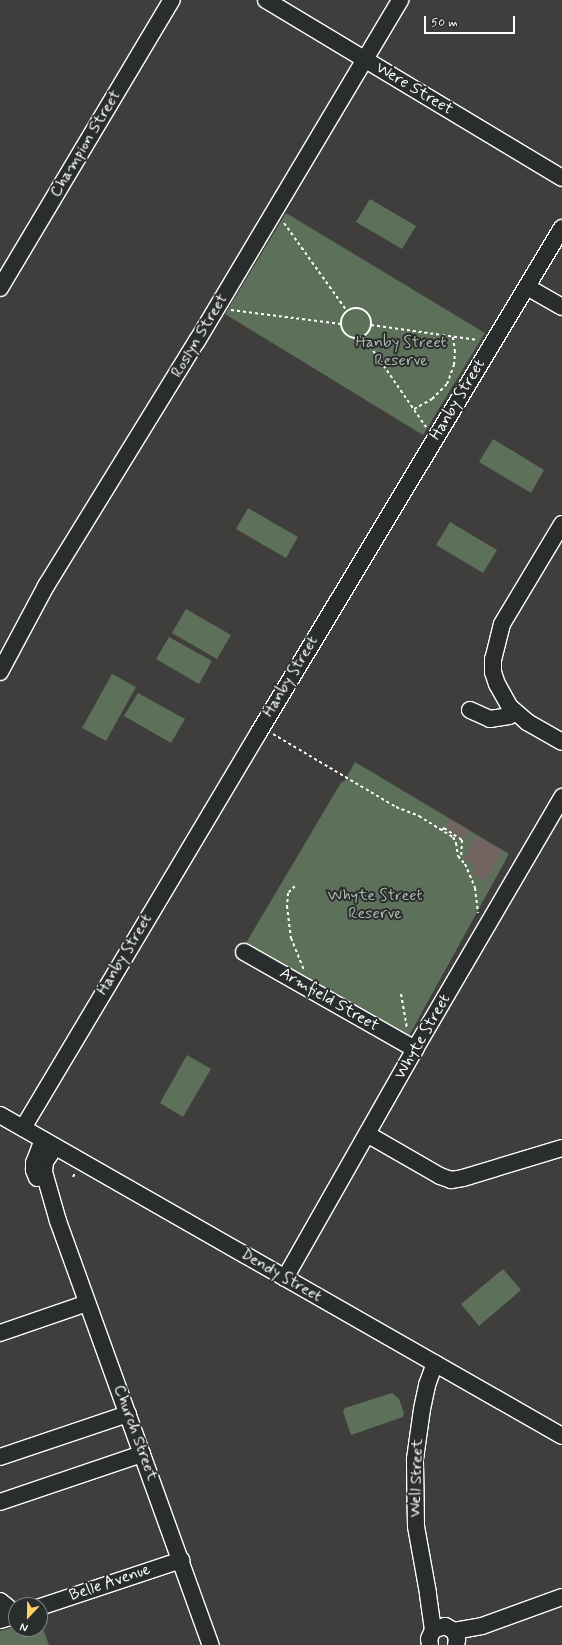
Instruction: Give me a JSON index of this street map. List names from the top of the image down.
{
  "streets": {
    "street": [
      "Were Street",
      "Champion Street",
      "Roslyn Street",
      "Hanby Street",
      "Armfield Street",
      "Whyte Street",
      "Dendy Street",
      "Church Street",
      "Well Street",
      "Belle Avenue"
    ]
  },
  "crossings": [
    ["Were Street", "Roslyn Street"],
    ["Hanby Street", "Dendy Street"],
    ["Armfield Street", "Whyte Street"],
    ["Whyte Street", "Dendy Street"],
    ["Dendy Street", "Church Street"],
    ["Dendy Street", "Well Street"],
    ["Church Street", "Belle Avenue"]
  ],
  "parks": ["Hanby Street Reserve", "Whyte Street Reserve"],
  "scale_bar": "50 m",
  "north": "bottom"
}
